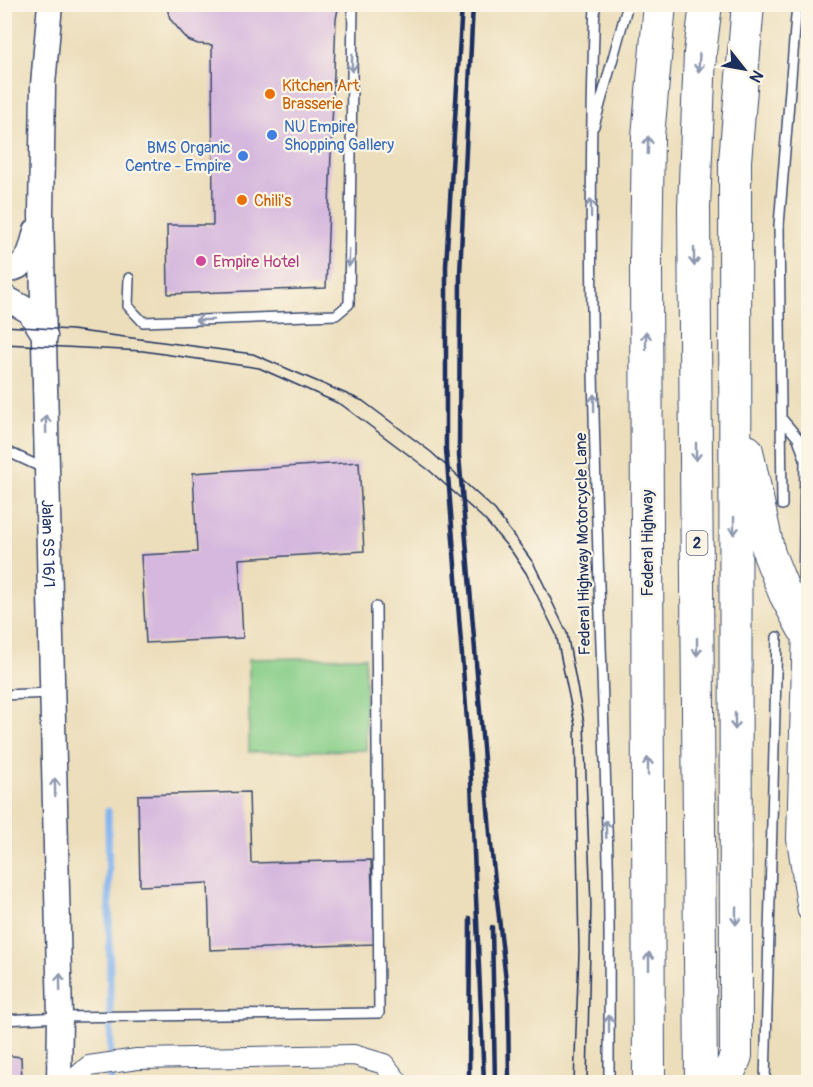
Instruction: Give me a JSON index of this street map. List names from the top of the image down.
{
  "streets": {
    "highway": ["Federal Highway", "2"],
    "street": ["Jalan SS 16/1"],
    "lane": ["Federal Highway Motorcycle Lane"]
  },
  "one_way": ["Jalan SS 16/1", "Federal Highway Motorcycle Lane"],
  "places": [
    "Kitchen Art Brasserie",
    "NU Empire Shopping Gallery",
    "BMS Organic Centre - Empire",
    "Chili's",
    "Empire Hotel"
  ],
  "north": "bottom right"
}
